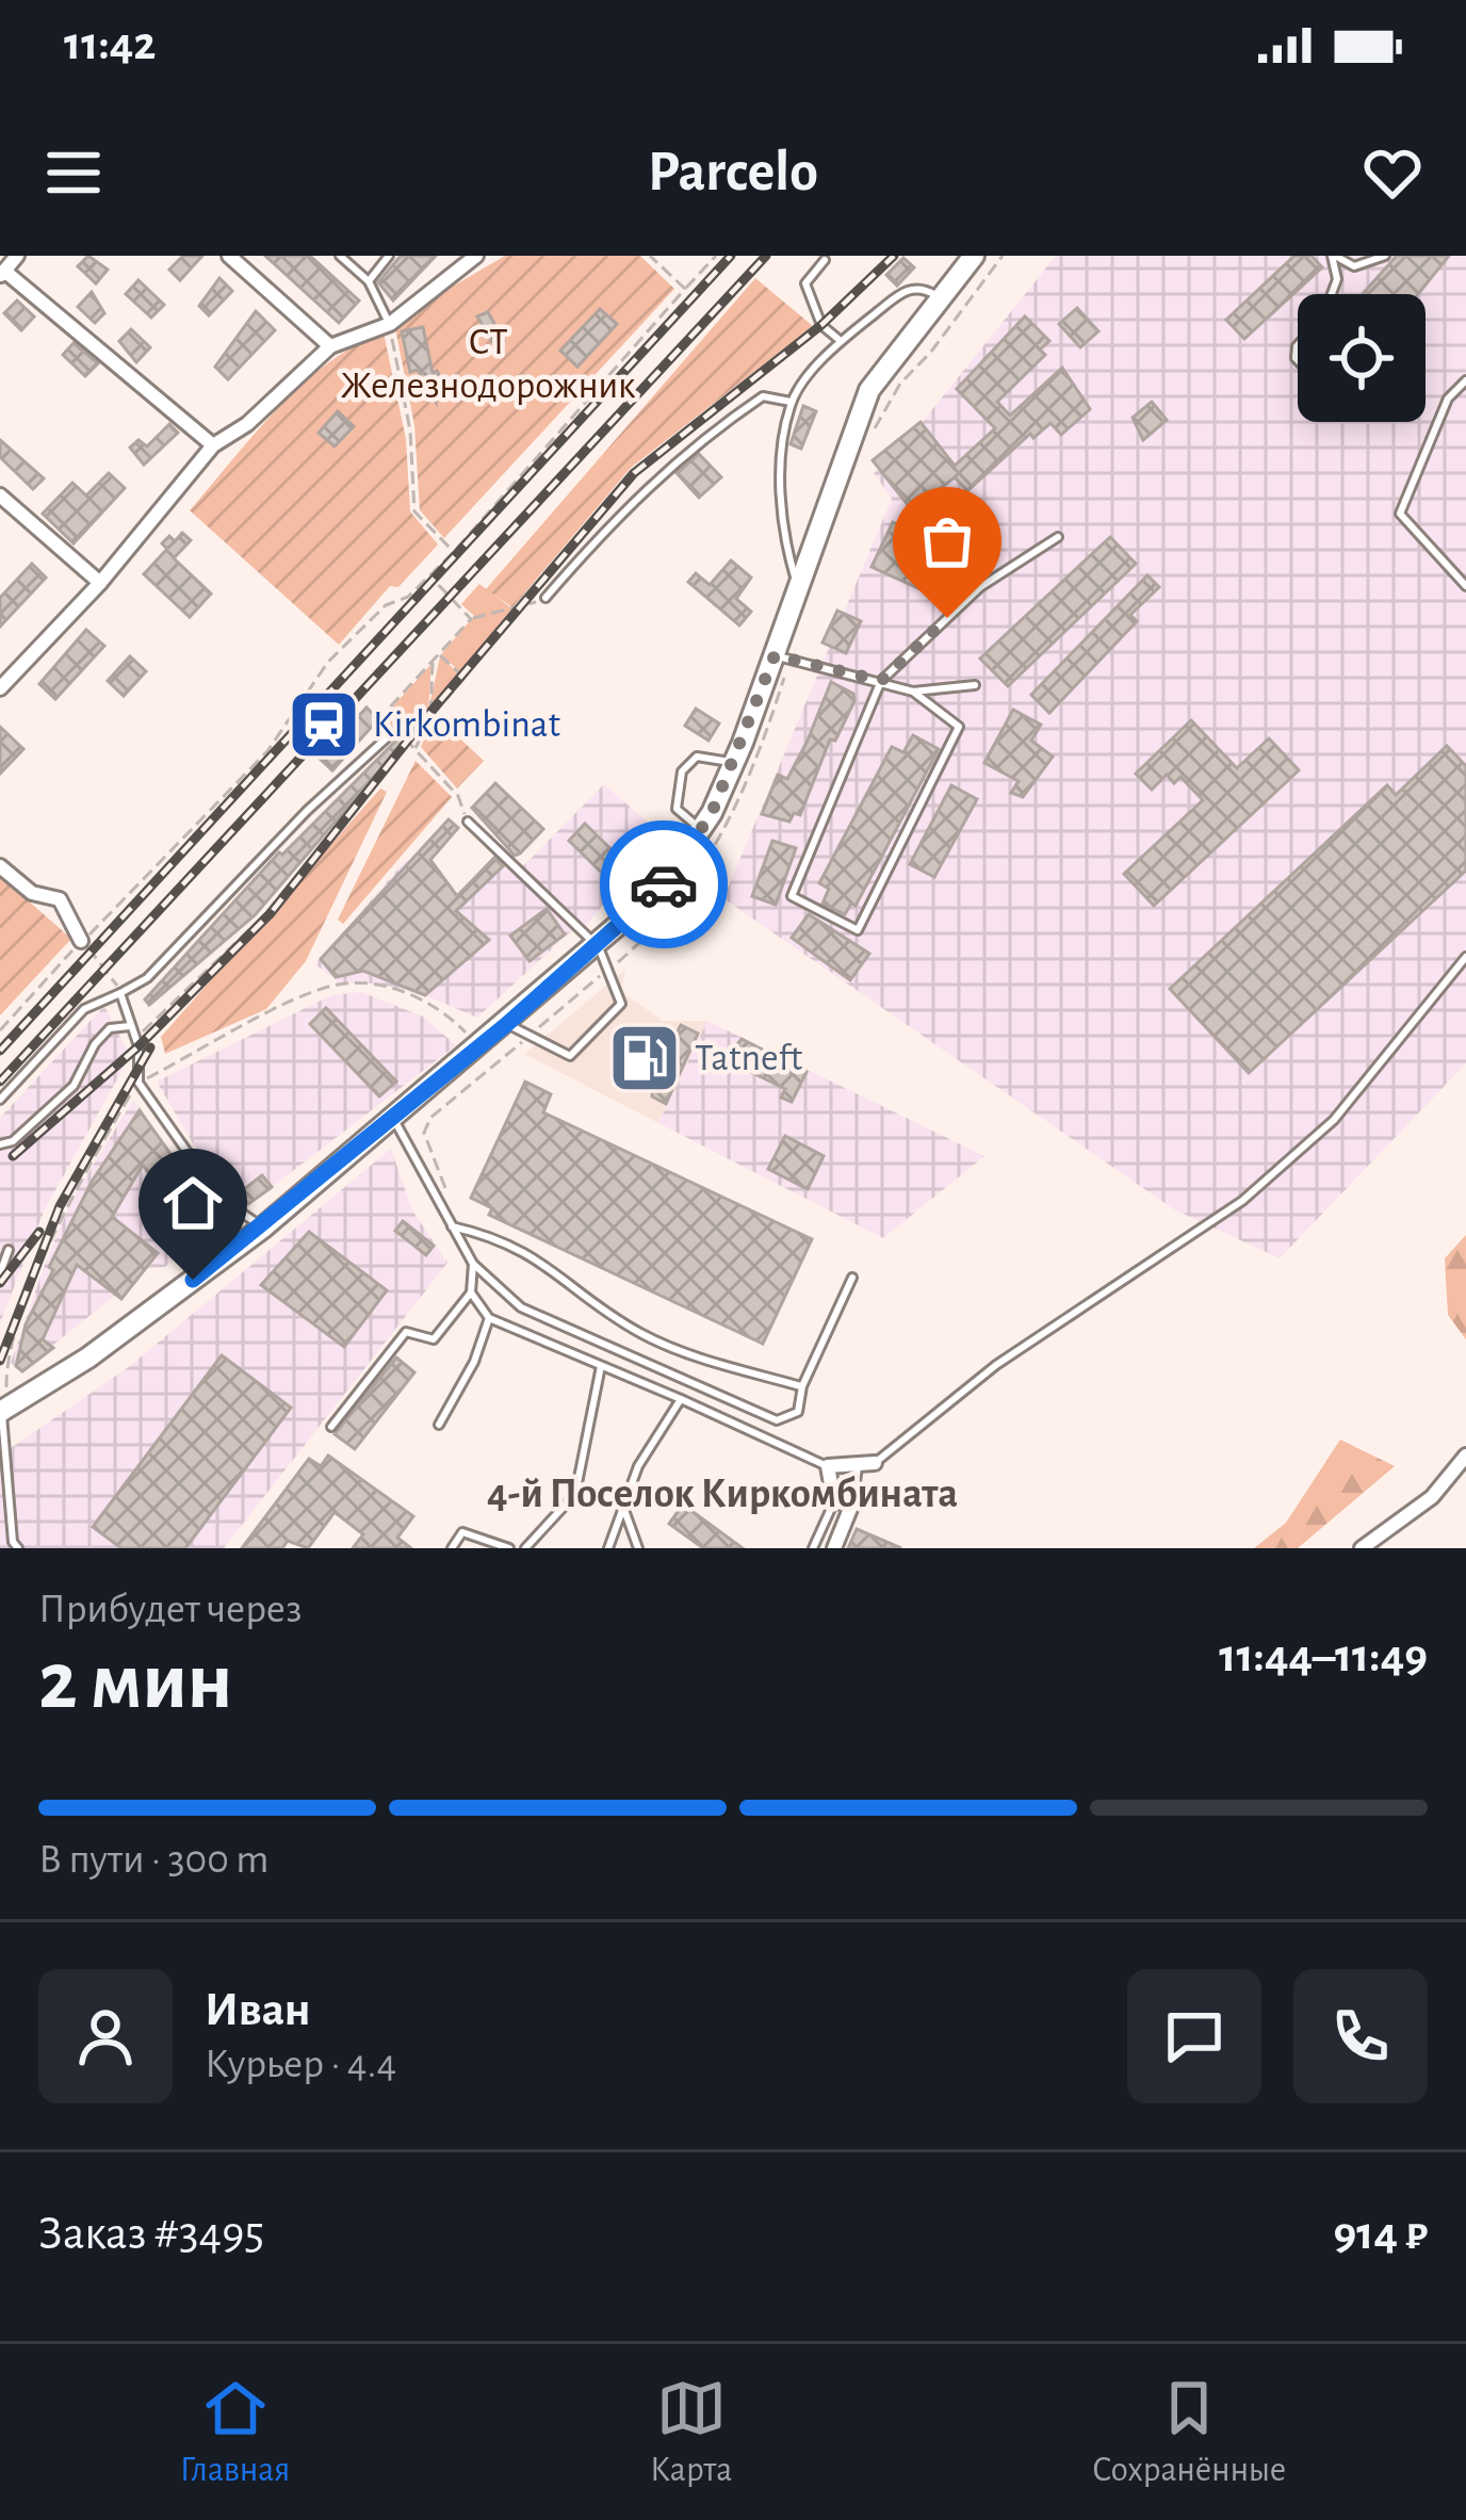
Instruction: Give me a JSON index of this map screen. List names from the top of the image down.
{
  "districts": ["4-й Поселок Киркомбината"],
  "parks": ["СТ Железнодорожник"],
  "places": {
    "station": ["Kirkombinat"],
    "fuel station": ["Tatneft"]
  },
  "page": {
    "status": "11:42",
    "header": "Parcelo",
    "heading": ["2 мин", "Прибудет через", "11:44–11:49"],
    "panel": [
      "Иван",
      "Курьер · 4.4",
      "Заказ #3495",
      "914 ₽"
    ],
    "bar": "В пути · 300 m",
    "tabs": ["Главная", "Карта", "Сохранённые"]
  }
}
